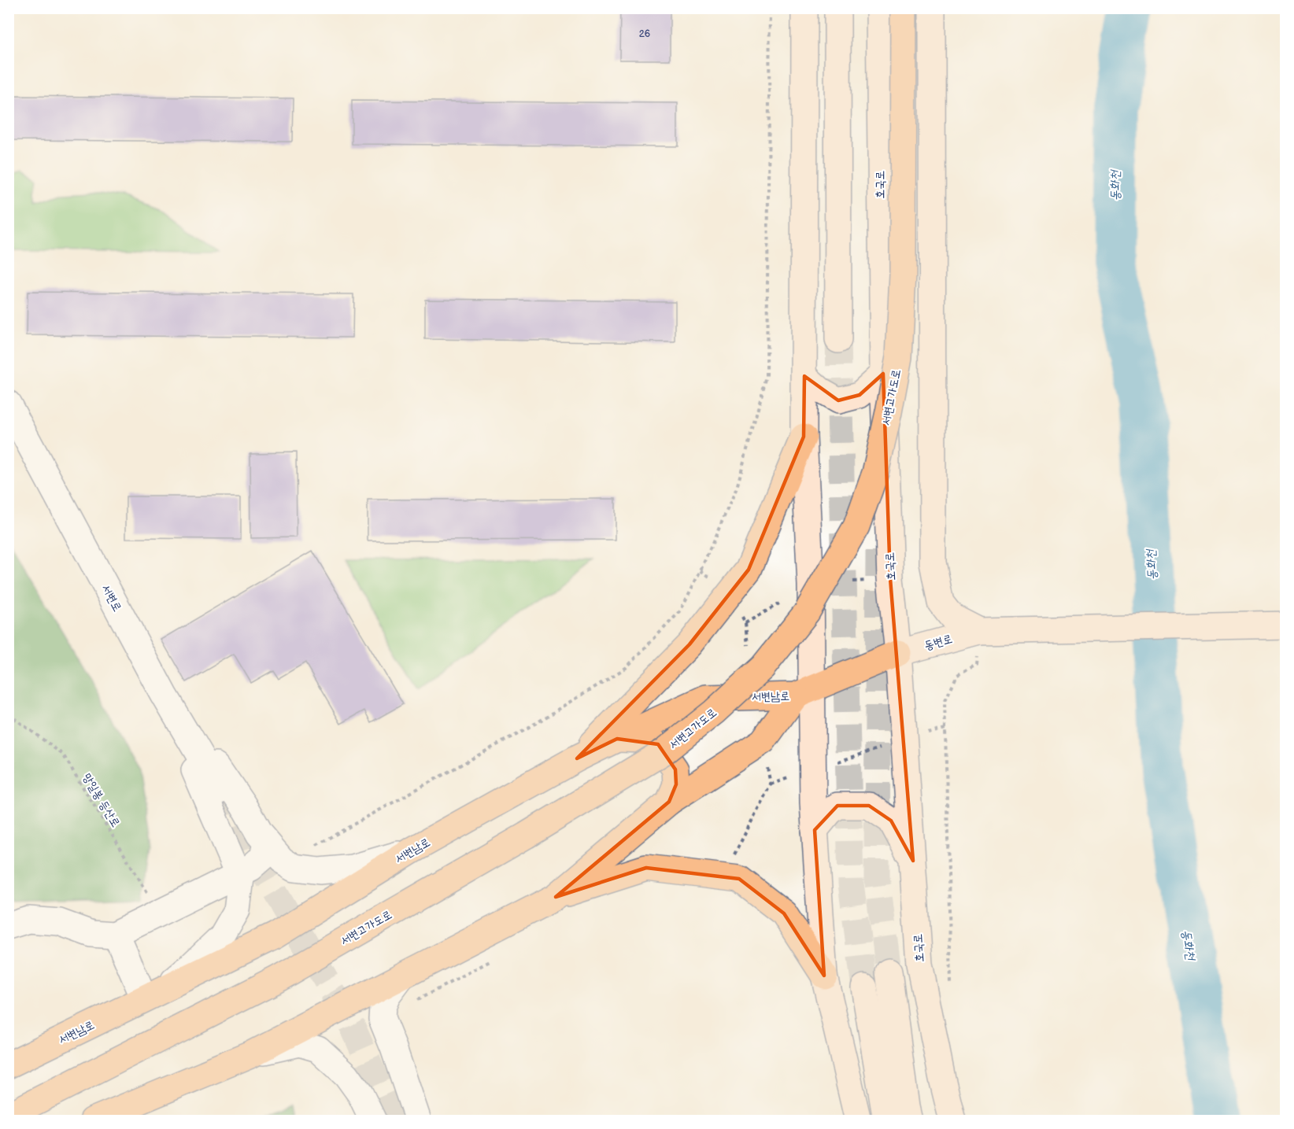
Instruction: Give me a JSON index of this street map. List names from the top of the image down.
{
  "streets": {
    "highway": ["서변고가도로", "서변남로"],
    "main road": ["호국로", "동변로"],
    "street": ["서변로"],
    "path": ["망일봉 등산로"]
  },
  "crossings": [
    ["호국로", "동변로"]
  ],
  "water": ["동화천"],
  "house_numbers": ["26"]
}
